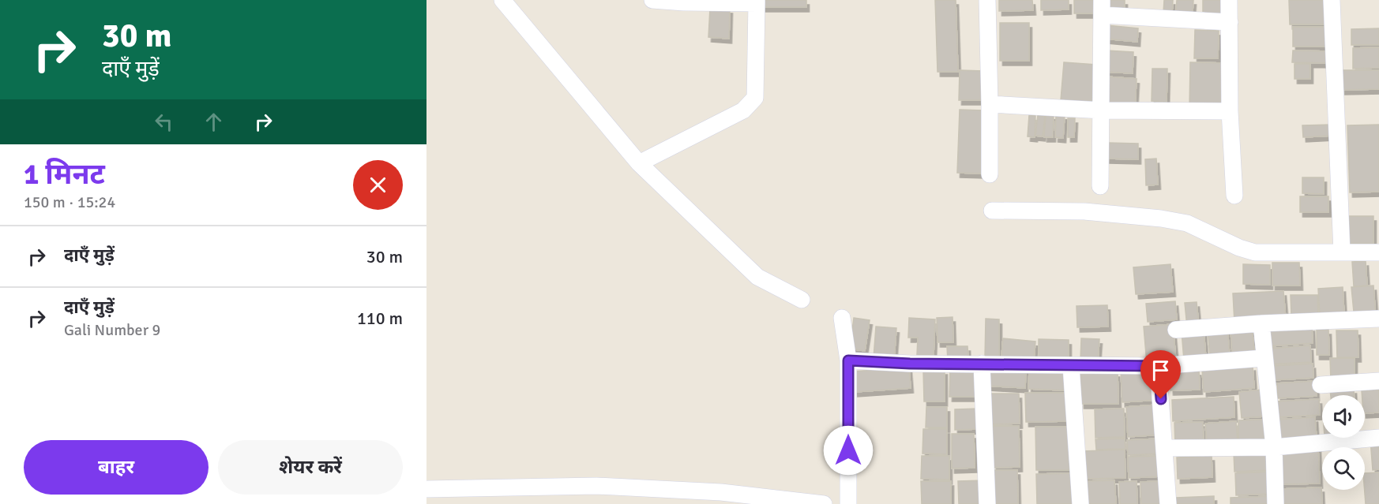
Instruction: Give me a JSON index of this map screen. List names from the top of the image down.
{
  "page": {
    "turn": ["30 m", "दाएँ मुड़ें"],
    "heading": ["1 मिनट", "150 m · 15:24"],
    "list": [
      {
        "name": "दाएँ मुड़ें",
        "value": "30 m"
      },
      {
        "name": "दाएँ मुड़ें",
        "note": "Gali Number 9",
        "value": "110 m"
      }
    ],
    "buttons": ["बाहर", "शेयर करें"]
  }
}
